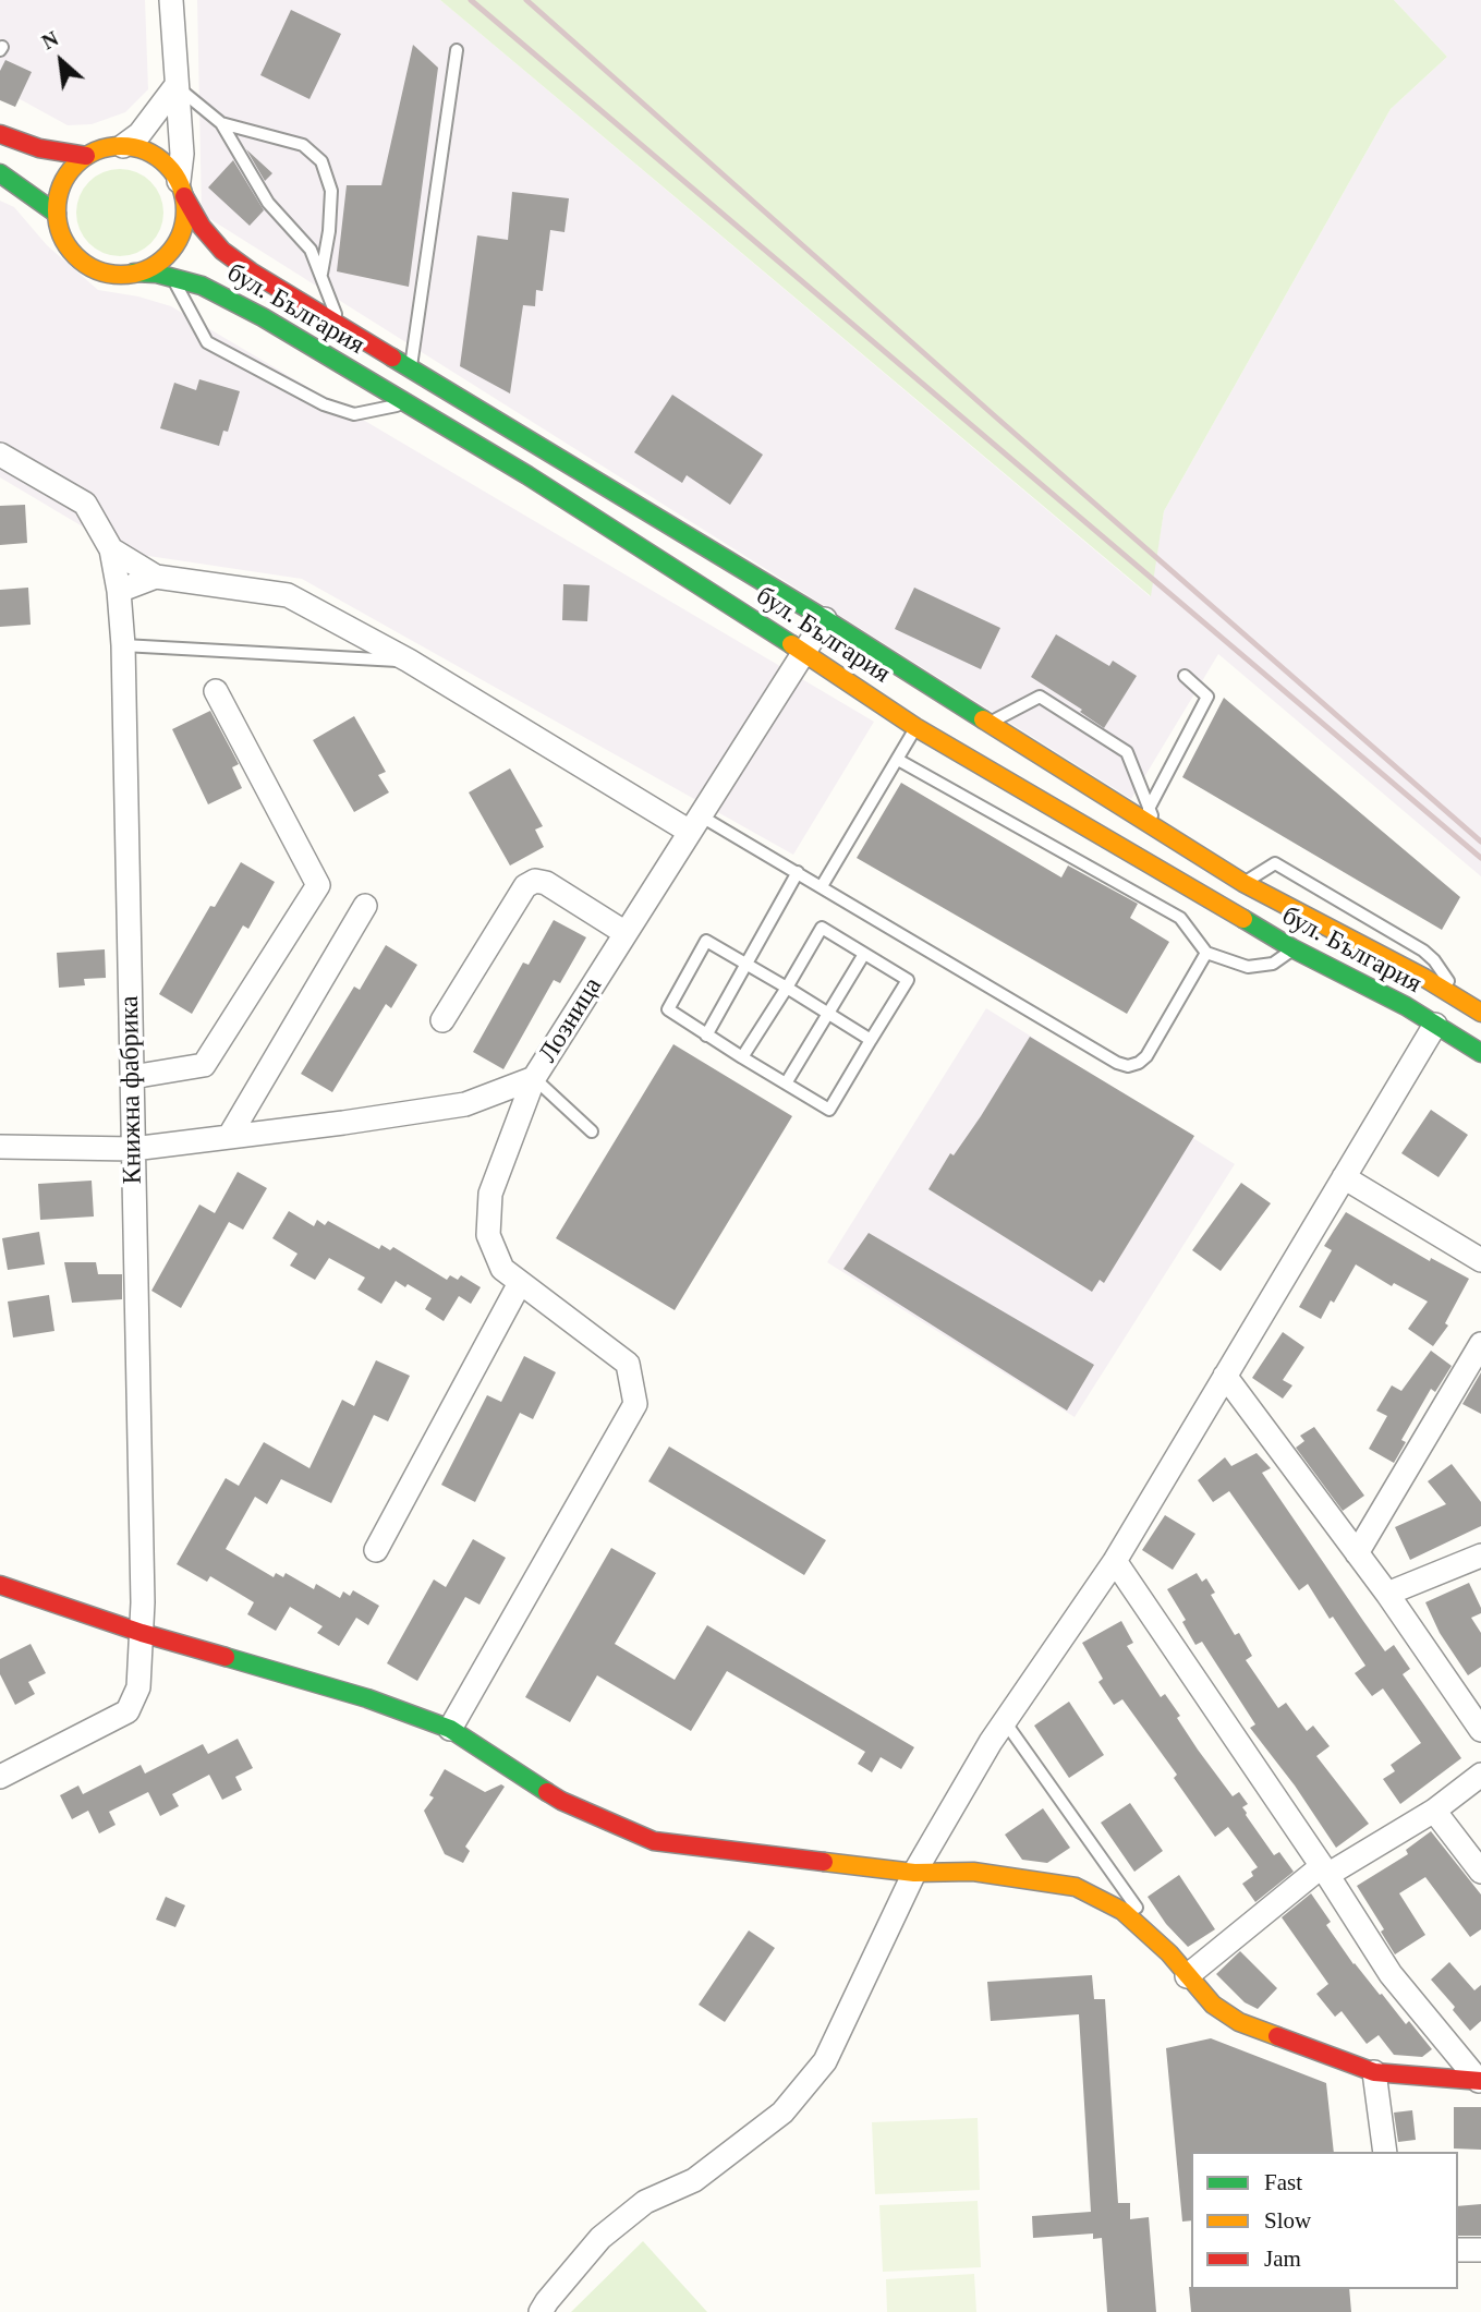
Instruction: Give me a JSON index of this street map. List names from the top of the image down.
{
  "streets": {
    "main road": ["бул. България"],
    "street": ["Лозница", "Книжна фабрика"]
  },
  "crossings": [
    ["бул. България", "Лозница"],
    ["Лозница", "Книжна фабрика"]
  ],
  "legend": ["Fast", "Slow", "Jam"],
  "north": "top left"
}
